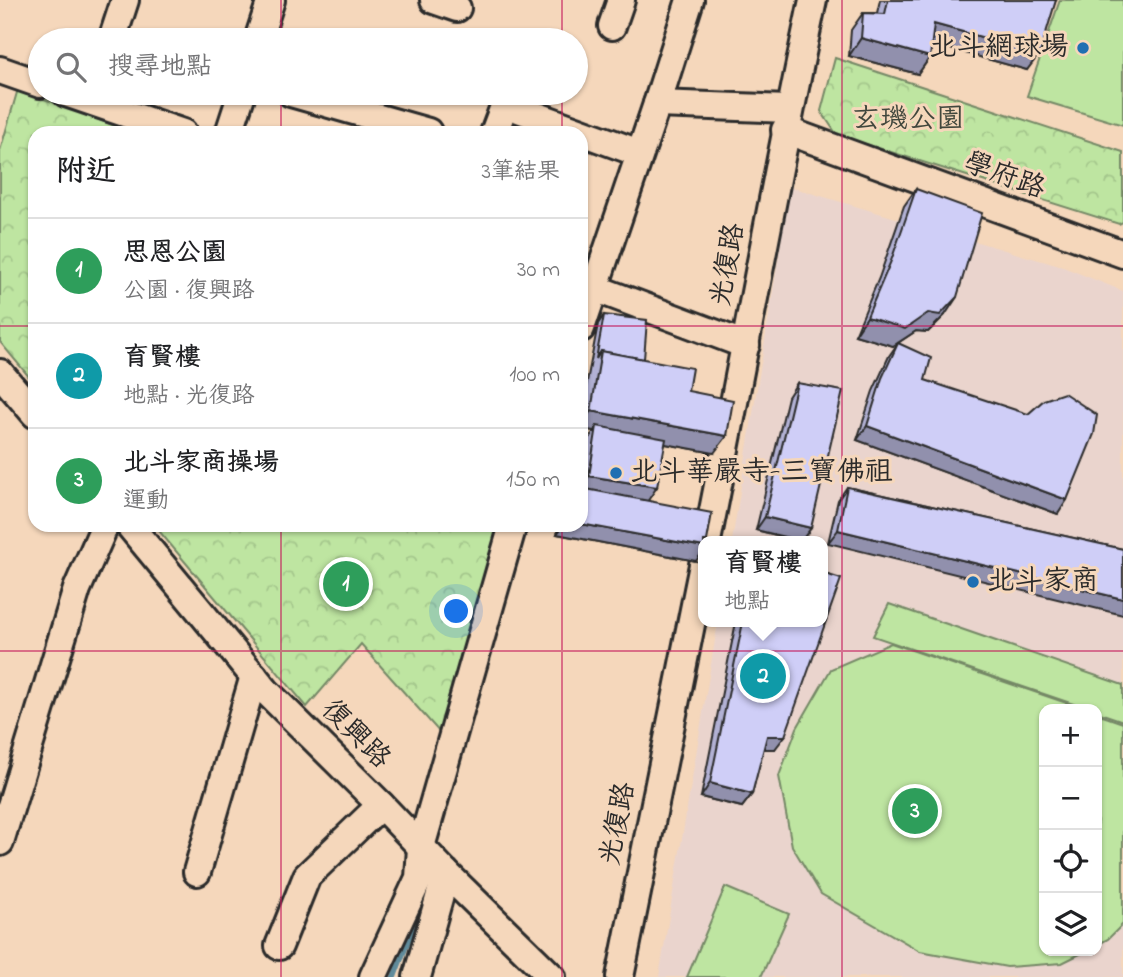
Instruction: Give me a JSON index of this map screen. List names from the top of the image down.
{
  "streets": {
    "street": ["學府路", "光復路", "復興路"]
  },
  "crossings": [
    ["學府路", "光復路"]
  ],
  "parks": ["玄璣公園"],
  "places": ["北斗網球場", "北斗華嚴寺-三寶佛祖", "北斗家商"],
  "page": {
    "search": "搜尋地點",
    "heading": ["附近", "3筆結果"],
    "list": [
      {
        "mark": "1",
        "name": "思恩公園",
        "note": "公園 · 復興路",
        "value": "30 m"
      },
      {
        "mark": "2",
        "name": "育賢樓",
        "note": "地點 · 光復路",
        "value": "100 m"
      },
      {
        "mark": "3",
        "name": "北斗家商操場",
        "note": "運動",
        "value": "150 m"
      }
    ],
    "popup": ["育賢樓", "地點"],
    "pins": ["1", "2", "3"],
    "map_buttons": ["+", "−"]
  }
}
